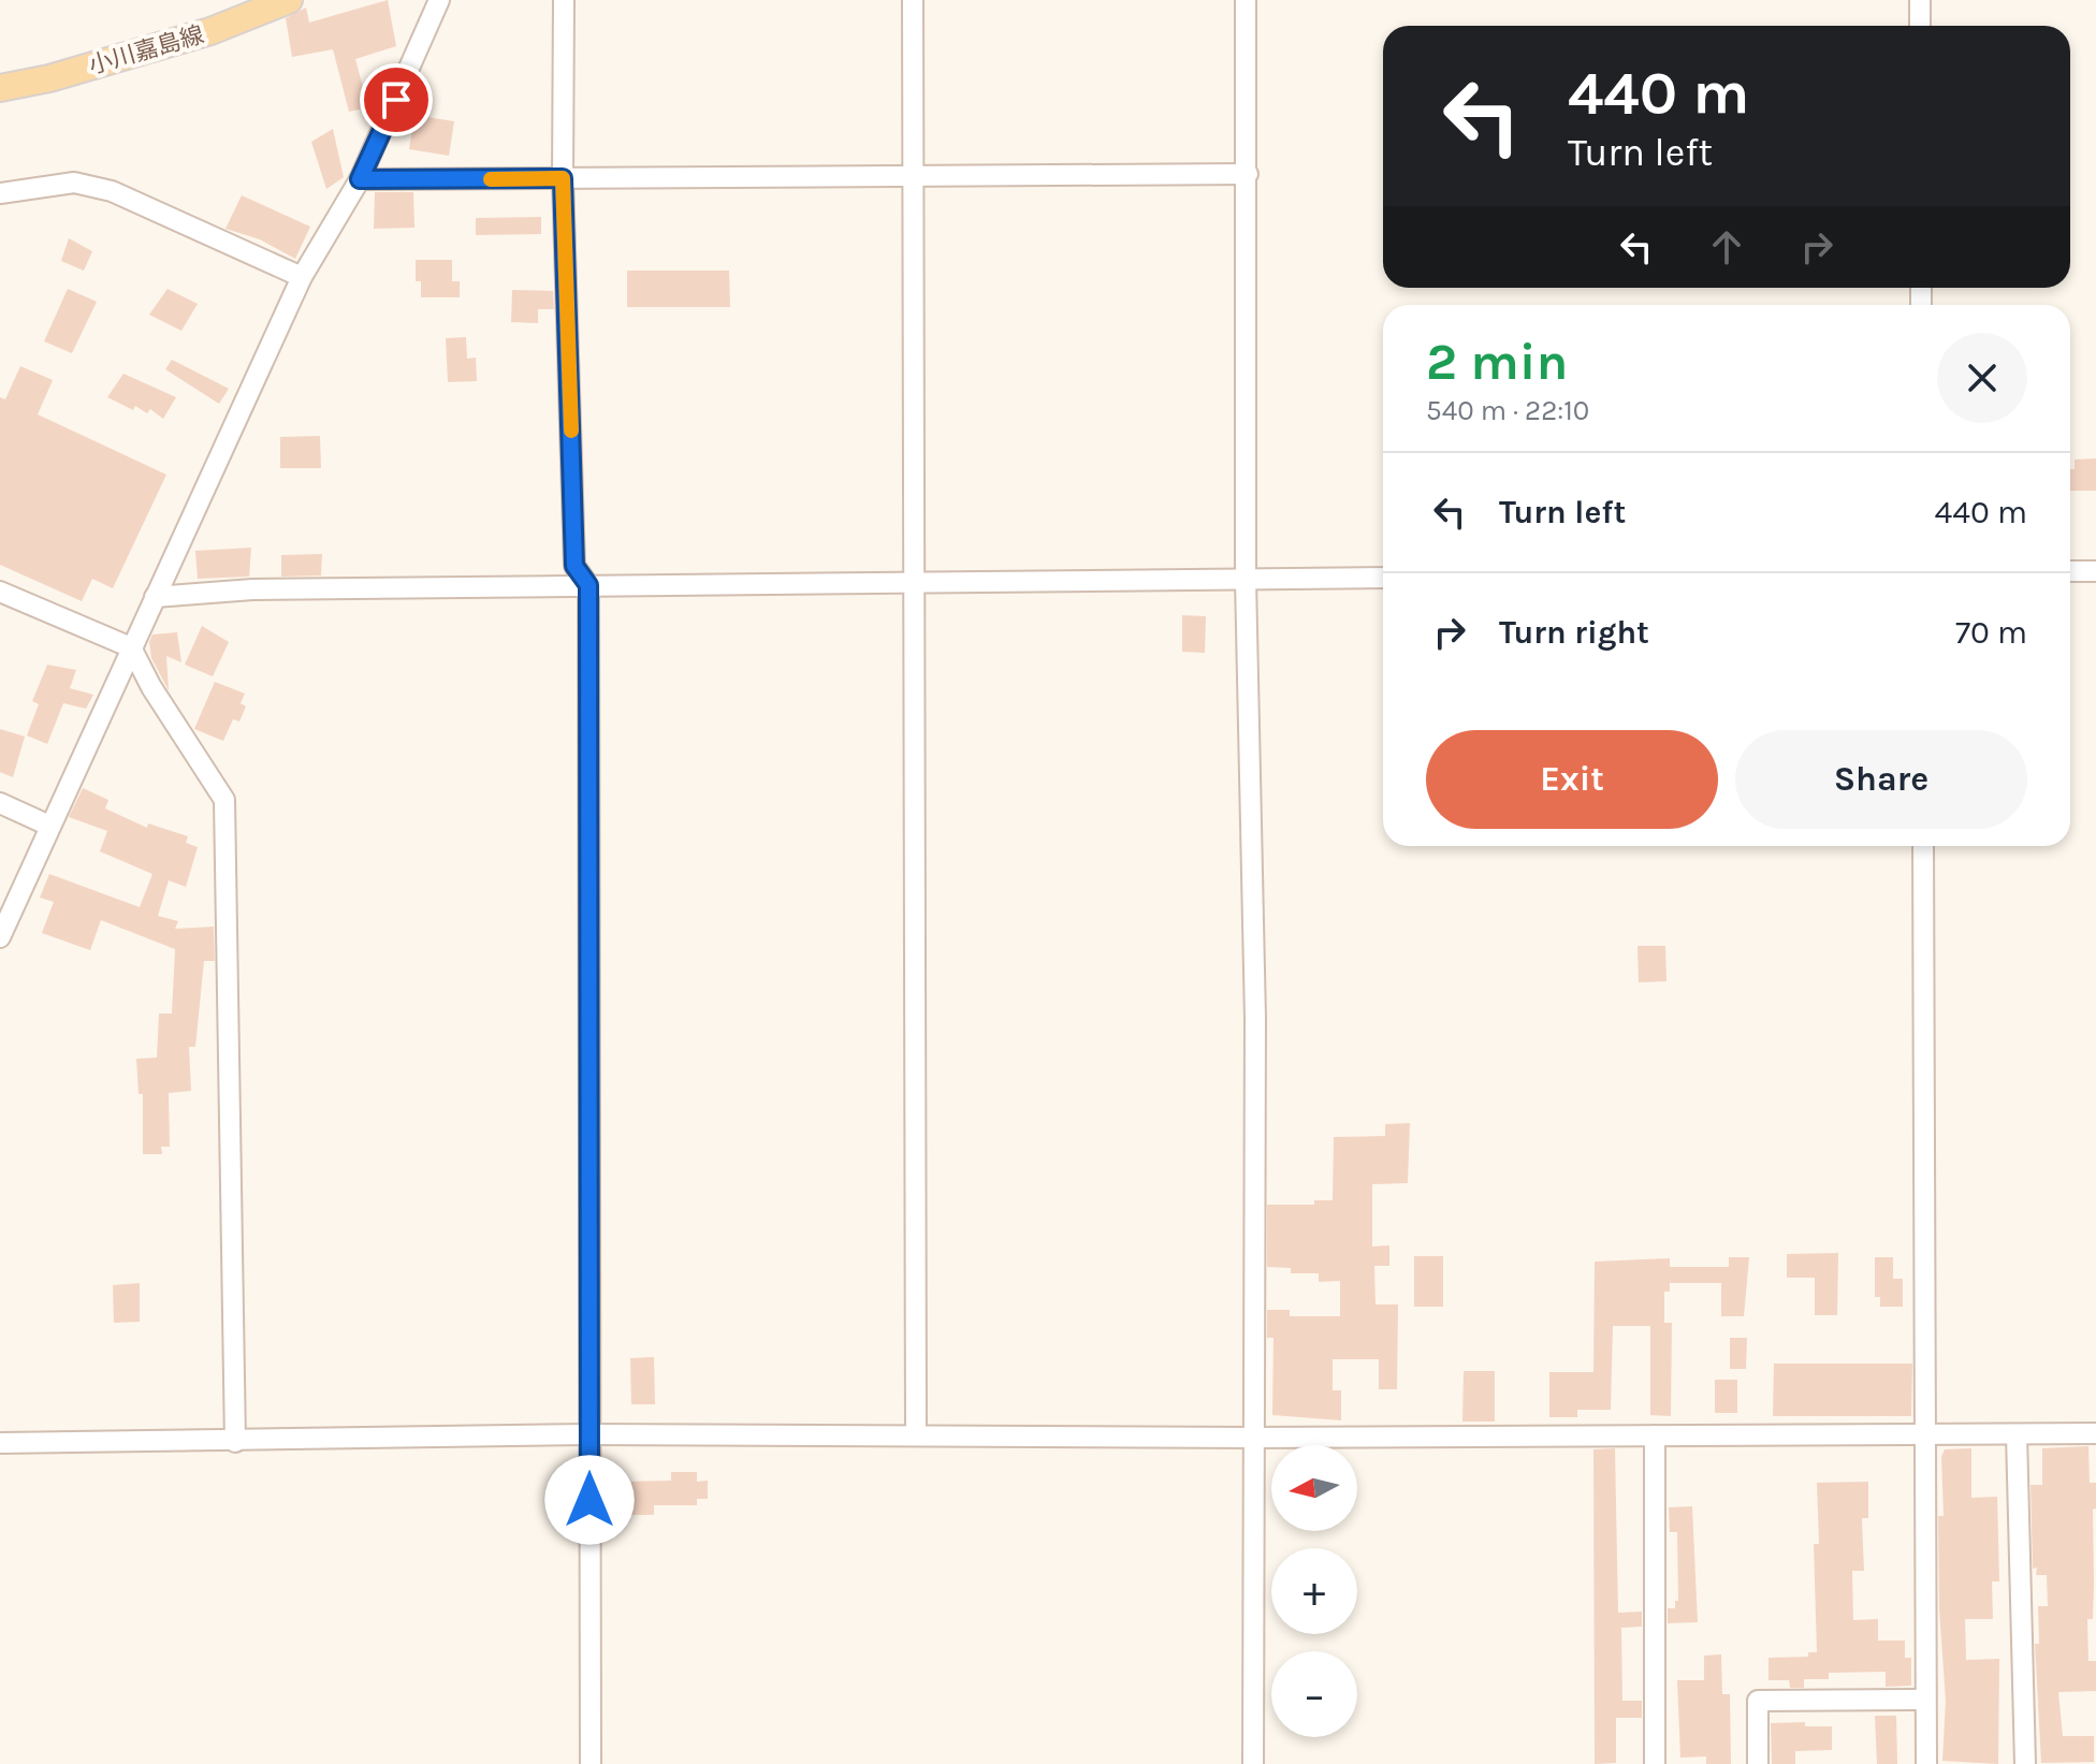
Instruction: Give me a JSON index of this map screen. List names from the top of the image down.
{
  "streets": {
    "main road": ["小川嘉島線"]
  },
  "north": "left",
  "page": {
    "turn": ["440 m", "Turn left"],
    "heading": ["2 min", "540 m · 22:10"],
    "list": [
      {
        "name": "Turn left",
        "value": "440 m"
      },
      {
        "name": "Turn right",
        "value": "70 m"
      }
    ],
    "buttons": ["Exit", "Share"],
    "map_buttons": ["+", "−"]
  }
}
